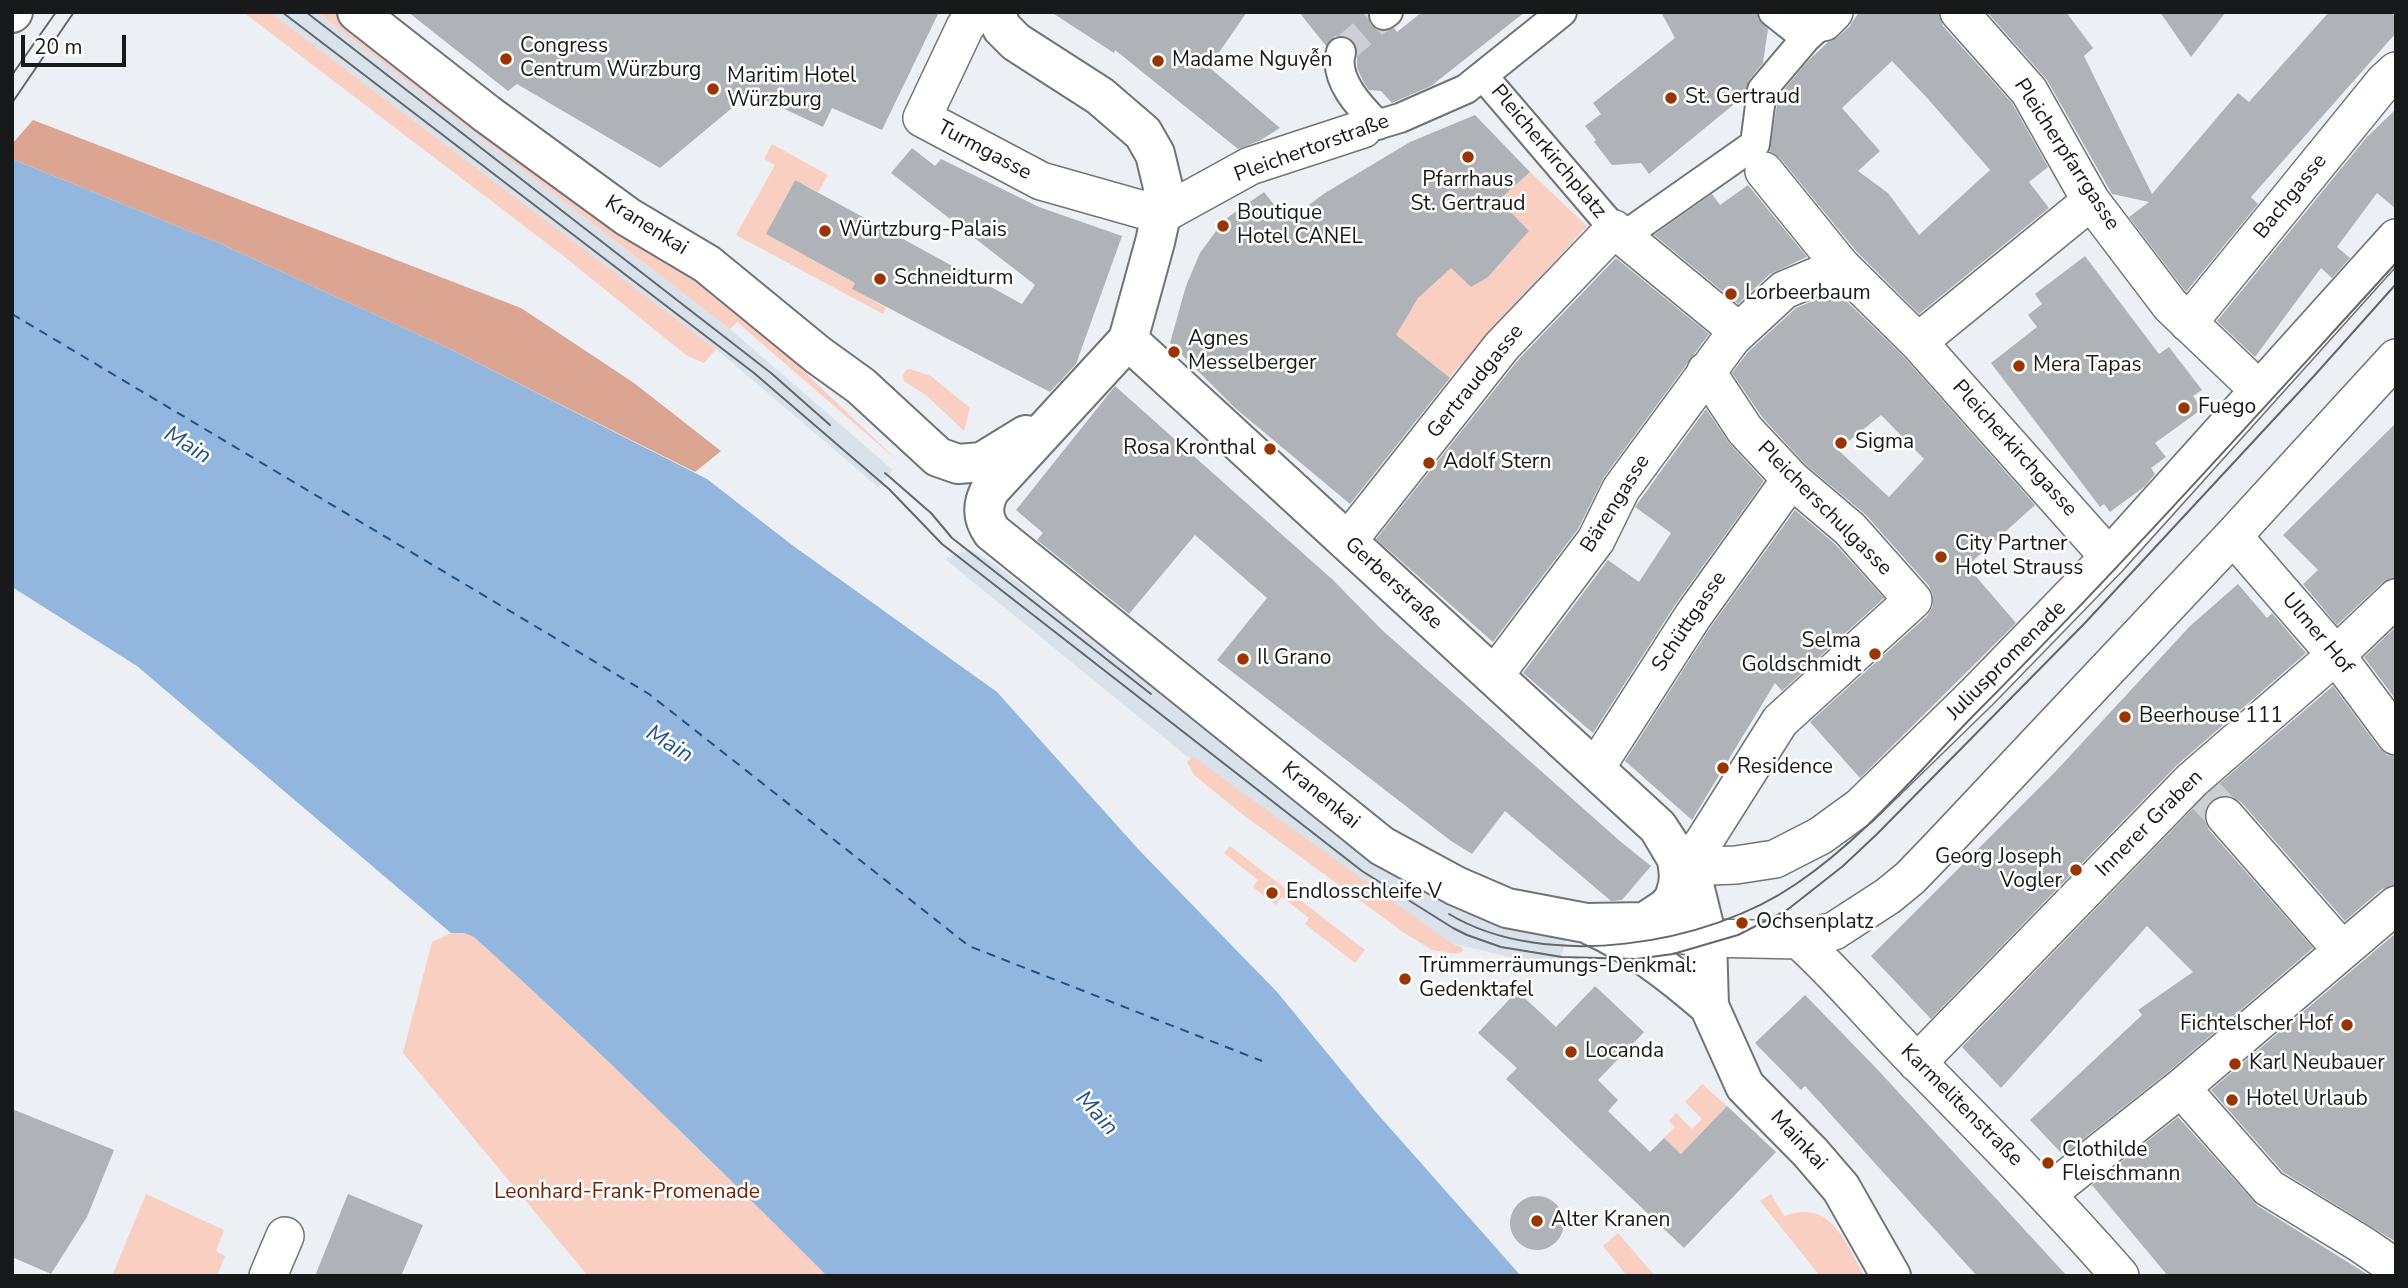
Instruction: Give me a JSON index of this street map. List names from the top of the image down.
{
  "streets": {
    "street": [
      "Pleichertorstraße",
      "Turmgasse",
      "Pleicherkirchplatz",
      "Pleicherpfarrgasse",
      "Bachgasse",
      "Kranenkai",
      "Gertraudgasse",
      "Pleicherkirchgasse",
      "Bärengasse",
      "Pleicherschulgasse",
      "Gerberstraße",
      "Schüttgasse",
      "Ulmer Hof",
      "Juliuspromenade",
      "Innerer Graben",
      "Karmelitenstraße",
      "Mainkai"
    ]
  },
  "crossings": [
    ["Pleichertorstraße", "Turmgasse"],
    ["Pleichertorstraße", "Pleicherkirchplatz"],
    ["Pleicherkirchplatz", "Gertraudgasse"],
    ["Pleicherpfarrgasse", "Bachgasse"],
    ["Pleicherpfarrgasse", "Juliuspromenade"],
    ["Kranenkai", "Gerberstraße"],
    ["Kranenkai", "Mainkai"],
    ["Gertraudgasse", "Gerberstraße"],
    ["Pleicherkirchgasse", "Juliuspromenade"],
    ["Bärengasse", "Pleicherschulgasse"],
    ["Bärengasse", "Gerberstraße"],
    ["Pleicherschulgasse", "Gerberstraße"],
    ["Pleicherschulgasse", "Schüttgasse"],
    ["Pleicherschulgasse", "Juliuspromenade"],
    ["Gerberstraße", "Schüttgasse"],
    ["Gerberstraße", "Juliuspromenade"],
    ["Gerberstraße", "Mainkai"],
    ["Ulmer Hof", "Innerer Graben"],
    ["Innerer Graben", "Karmelitenstraße"]
  ],
  "water": ["Main"],
  "parks": ["Leonhard-Frank-Promenade"],
  "places": [
    "Congress Centrum Würzburg",
    "Madame Nguyễn",
    "Maritim Hotel Würzburg",
    "St. Gertraud",
    "Pfarrhaus St. Gertraud",
    "Boutique Hotel CANEL",
    "Würtzburg-Palais",
    "Schneidturm",
    "Lorbeerbaum",
    "Agnes Messelberger",
    "Mera Tapas",
    "Fuego",
    "Sigma",
    "Rosa Kronthal",
    "Adolf Stern",
    "City Partner Hotel Strauss",
    "Selma Goldschmidt",
    "Il Grano",
    "Beerhouse 111",
    "Residence",
    "Georg Joseph Vogler",
    "Endlosschleife V",
    "Ochsenplatz",
    "Trümmerräumungs-Denkmal: Gedenktafel",
    "Fichtelscher Hof",
    "Locanda",
    "Karl Neubauer",
    "Hotel Urlaub",
    "Clothilde Fleischmann",
    "Alter Kranen"
  ],
  "scale_bar": "20 m"
}
